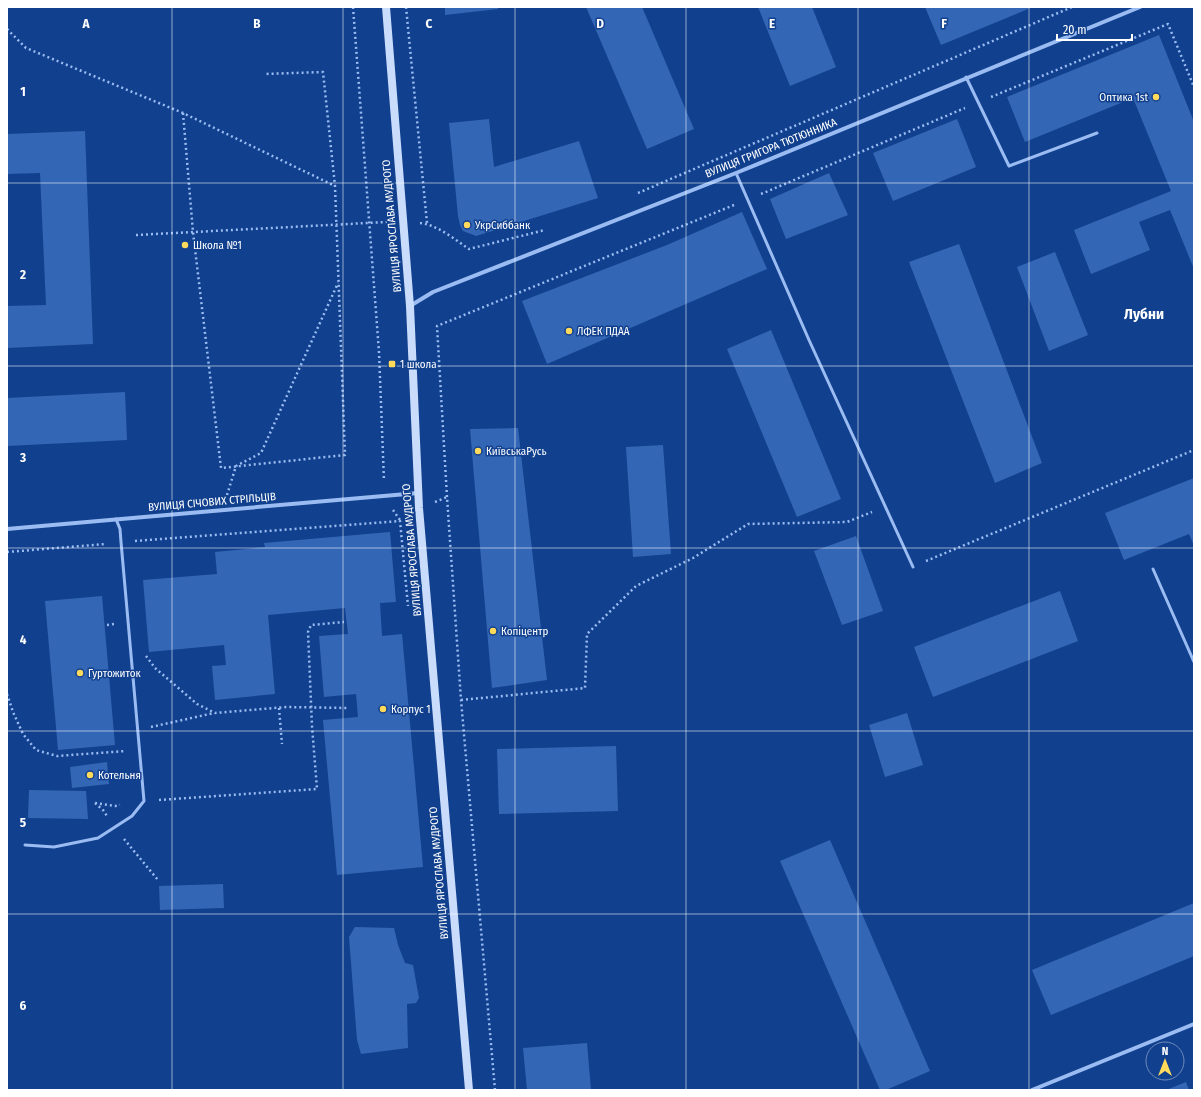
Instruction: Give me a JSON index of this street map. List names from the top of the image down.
{
  "streets": {
    "main road": ["ВУЛИЦЯ ЯРОСЛАВА МУДРОГО"],
    "street": ["ВУЛИЦЯ ГРИГОРА ТЮТЮННИКА", "ВУЛИЦЯ СІЧОВИХ СТРІЛЬЦІВ"]
  },
  "crossings": [
    ["ВУЛИЦЯ ГРИГОРА ТЮТЮННИКА", "ВУЛИЦЯ ЯРОСЛАВА МУДРОГО"],
    ["ВУЛИЦЯ ЯРОСЛАВА МУДРОГО", "ВУЛИЦЯ СІЧОВИХ СТРІЛЬЦІВ"]
  ],
  "districts": ["Лубни"],
  "places": {
    "other": [
      "Оптика 1st",
      "УкрСиббанк",
      "Школа №1",
      "ЛФЕК ПДАА",
      "КиївськаРусь",
      "Копіцентр",
      "Гуртожиток",
      "Корпус 1",
      "Котельня"
    ],
    "transit": ["1 школа"]
  },
  "scale_bar": "20 m",
  "north": "top",
  "grid": {
    "columns": [
      "A",
      "B",
      "C",
      "D",
      "E",
      "F"
    ],
    "rows": [
      "1",
      "2",
      "3",
      "4",
      "5",
      "6"
    ]
  }
}
